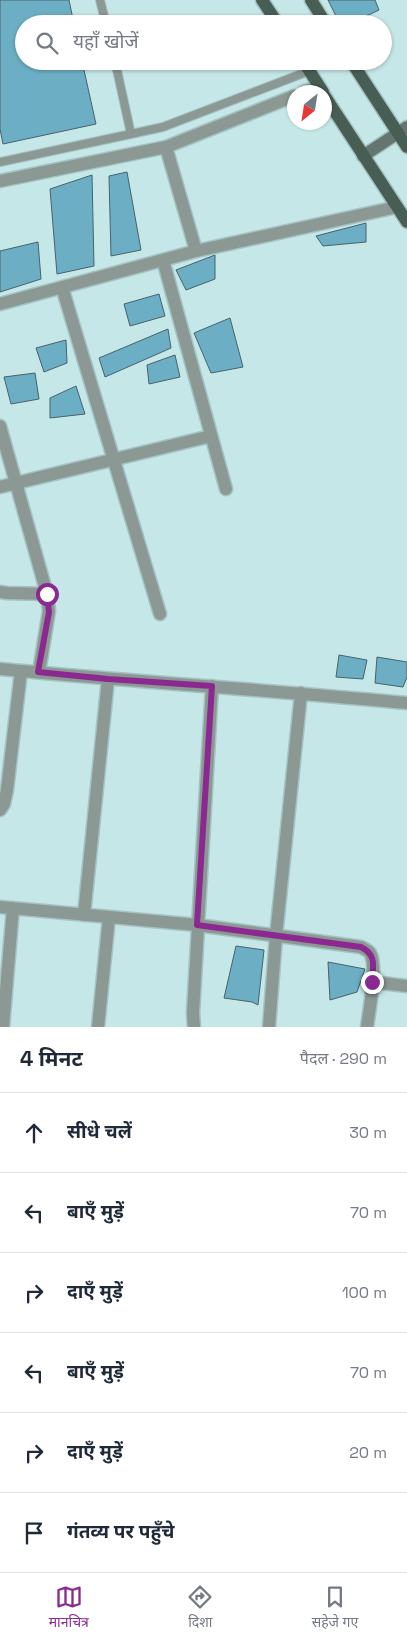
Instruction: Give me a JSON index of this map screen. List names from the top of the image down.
{
  "north": "bottom left",
  "page": {
    "search": "यहाँ खोजें",
    "heading": ["4 मिनट", "पैदल · 290 m"],
    "list": [
      ["सीधे चलें", "30 m"],
      ["बाएँ मुड़ें", "70 m"],
      ["दाएँ मुड़ें", "100 m"],
      ["बाएँ मुड़ें", "70 m"],
      ["दाएँ मुड़ें", "20 m"],
      "गंतव्य पर पहुँचे"
    ],
    "nav": ["मानचित्र", "दिशा", "सहेजे गए"]
  }
}
